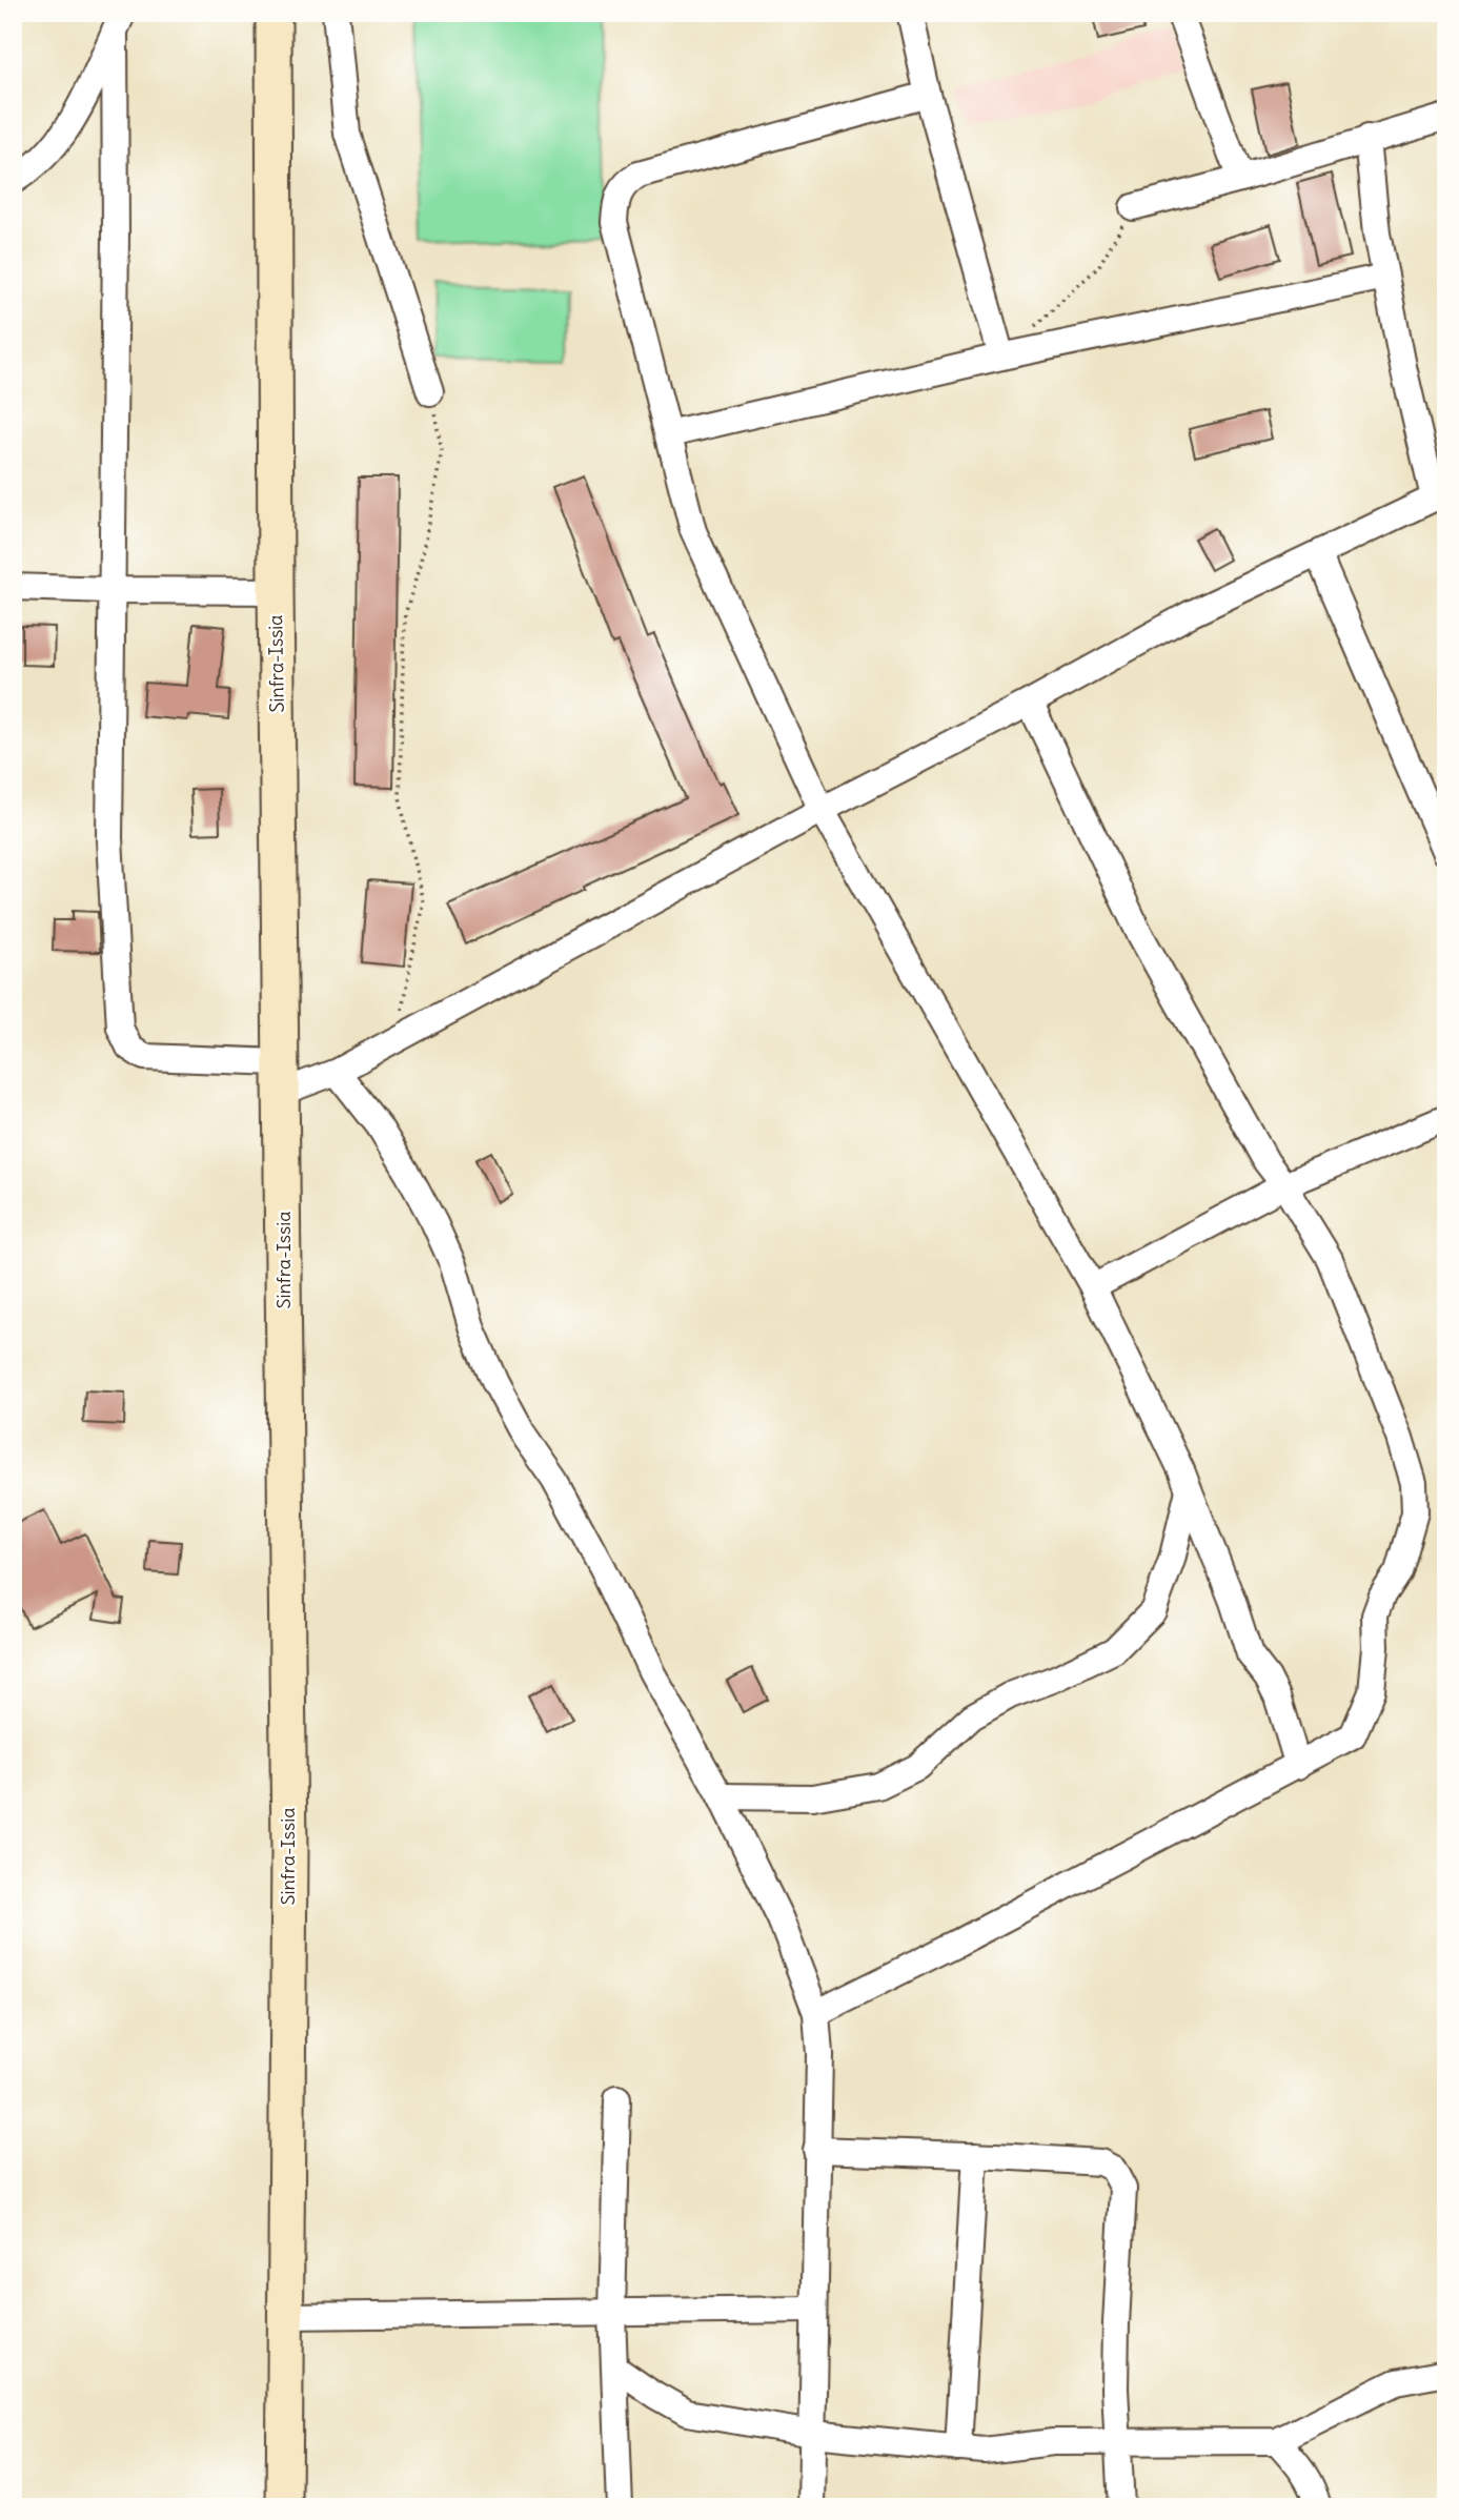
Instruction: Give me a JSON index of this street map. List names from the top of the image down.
{
  "streets": {
    "main road": ["Sinfra-Issia"]
  }
}
